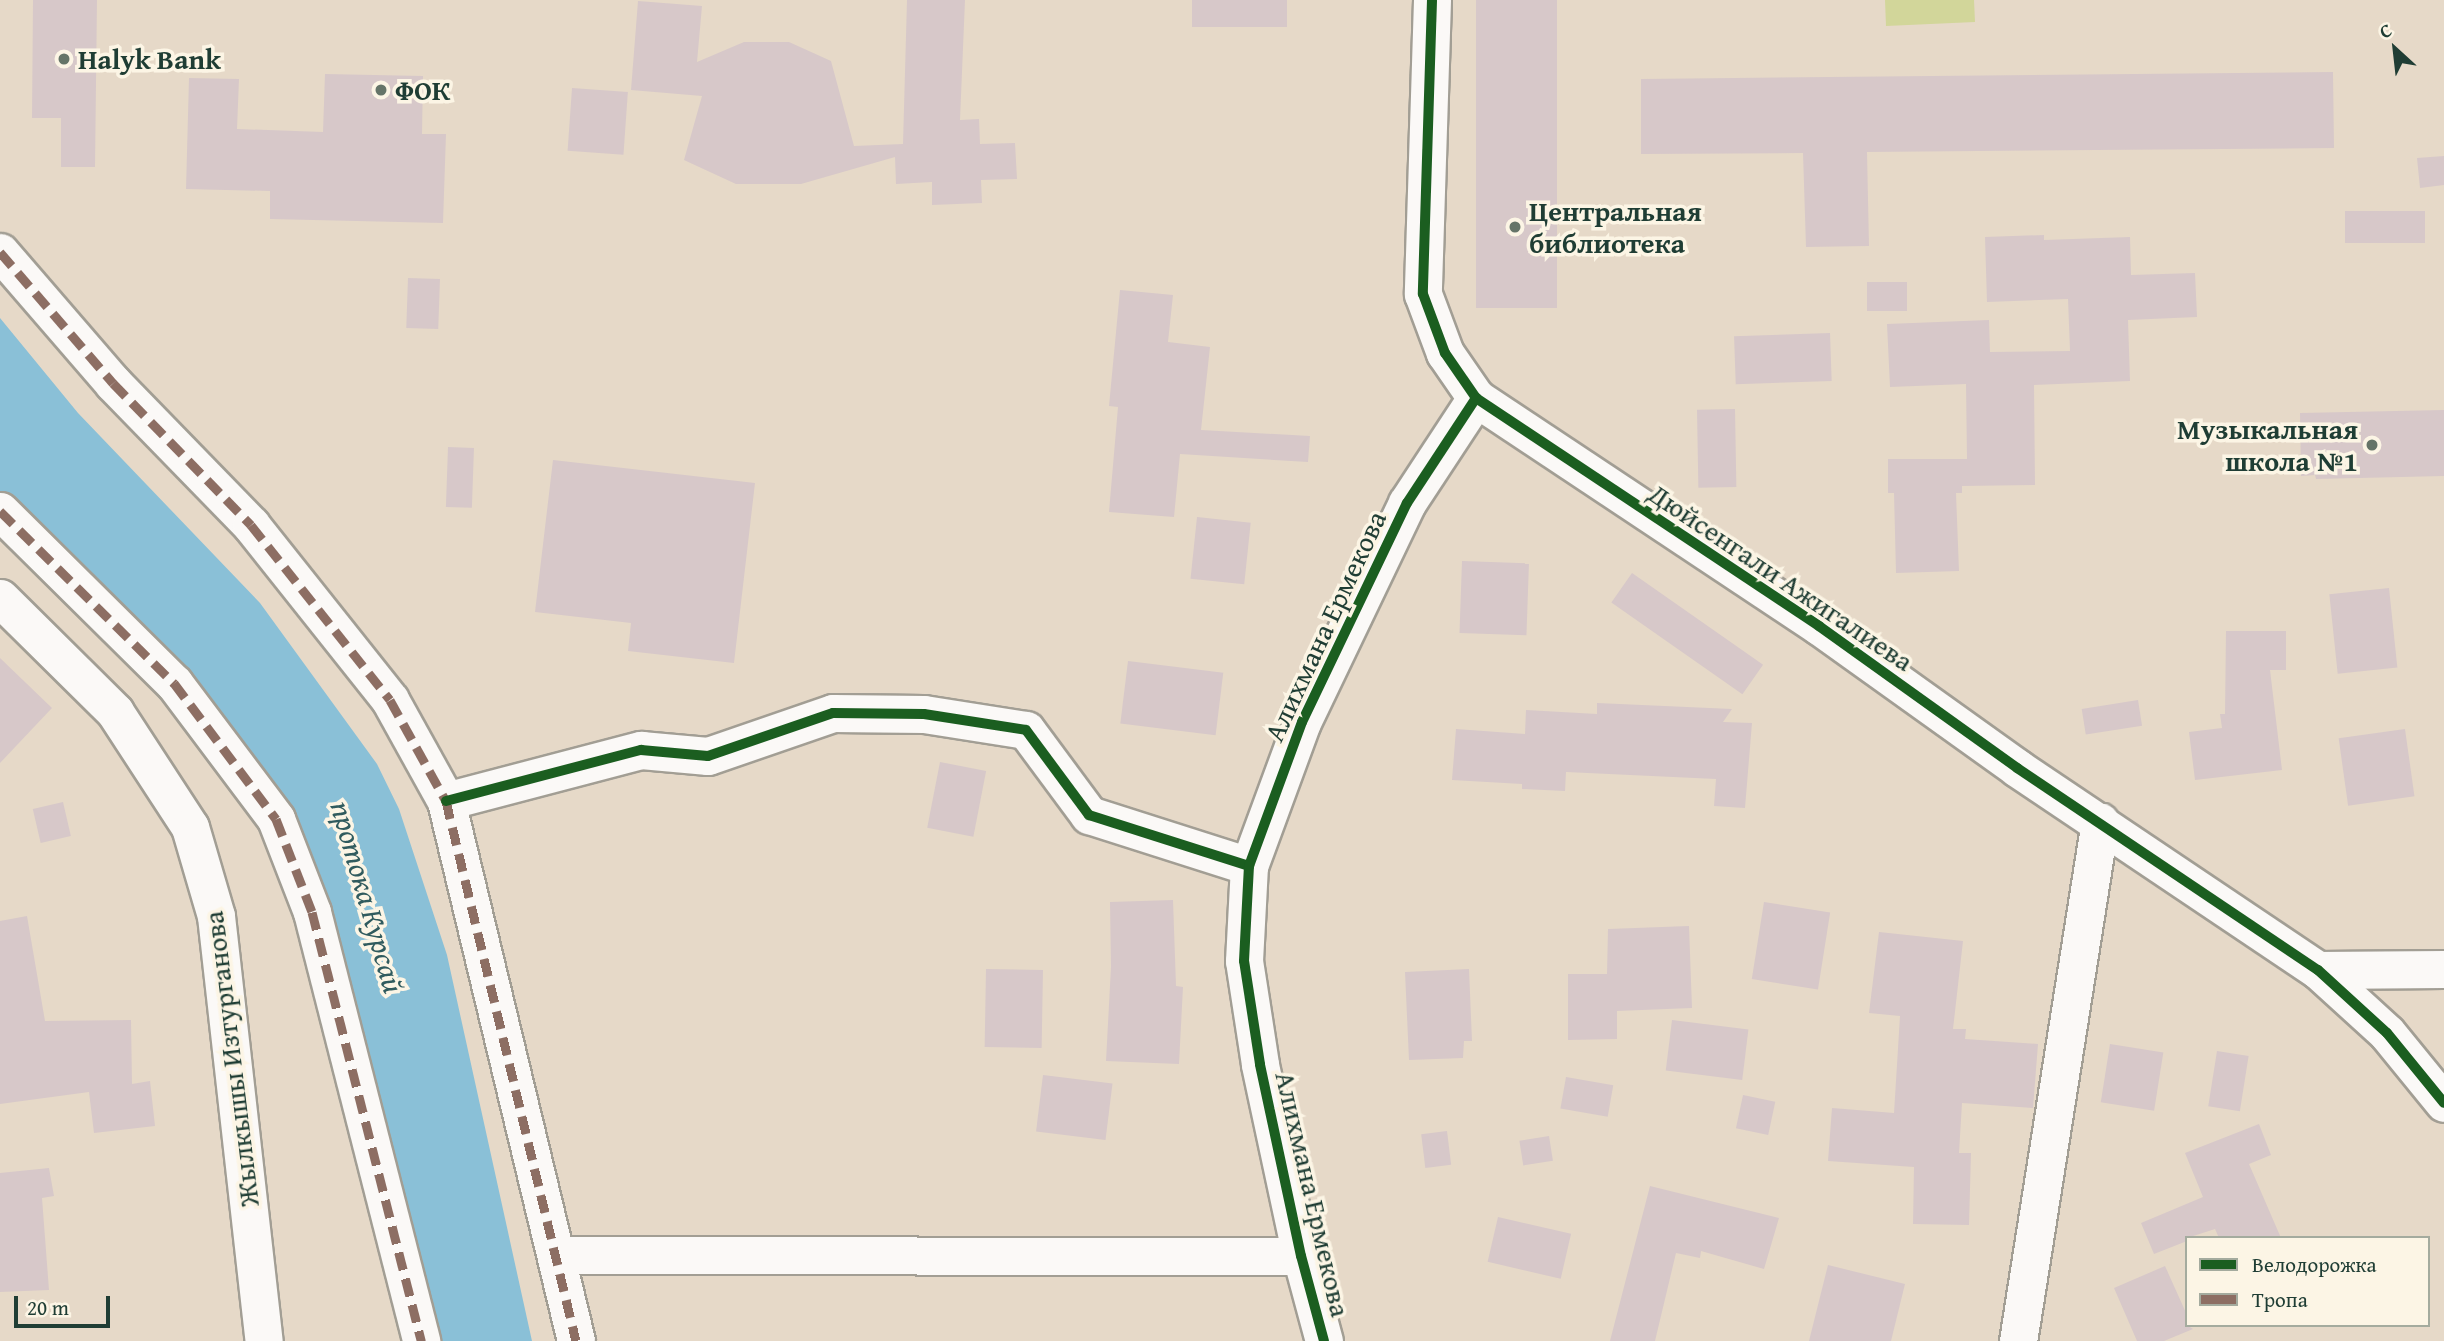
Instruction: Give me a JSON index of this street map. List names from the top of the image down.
{
  "streets": {
    "street": ["Дюйсенгали Ажигалиева", "Алихмана Ермекова", "Жылкышы Изтурганова"]
  },
  "crossings": [
    ["Дюйсенгали Ажигалиева", "Алихмана Ермекова"]
  ],
  "water": ["протока Курсай"],
  "places": [
    "Halyk Bank",
    "ФОК",
    "Центральная библиотека",
    "Музыкальная школа №1"
  ],
  "legend": ["Велодорожка", "Тропа"],
  "scale_bar": "20 m",
  "north": "top left"
}
